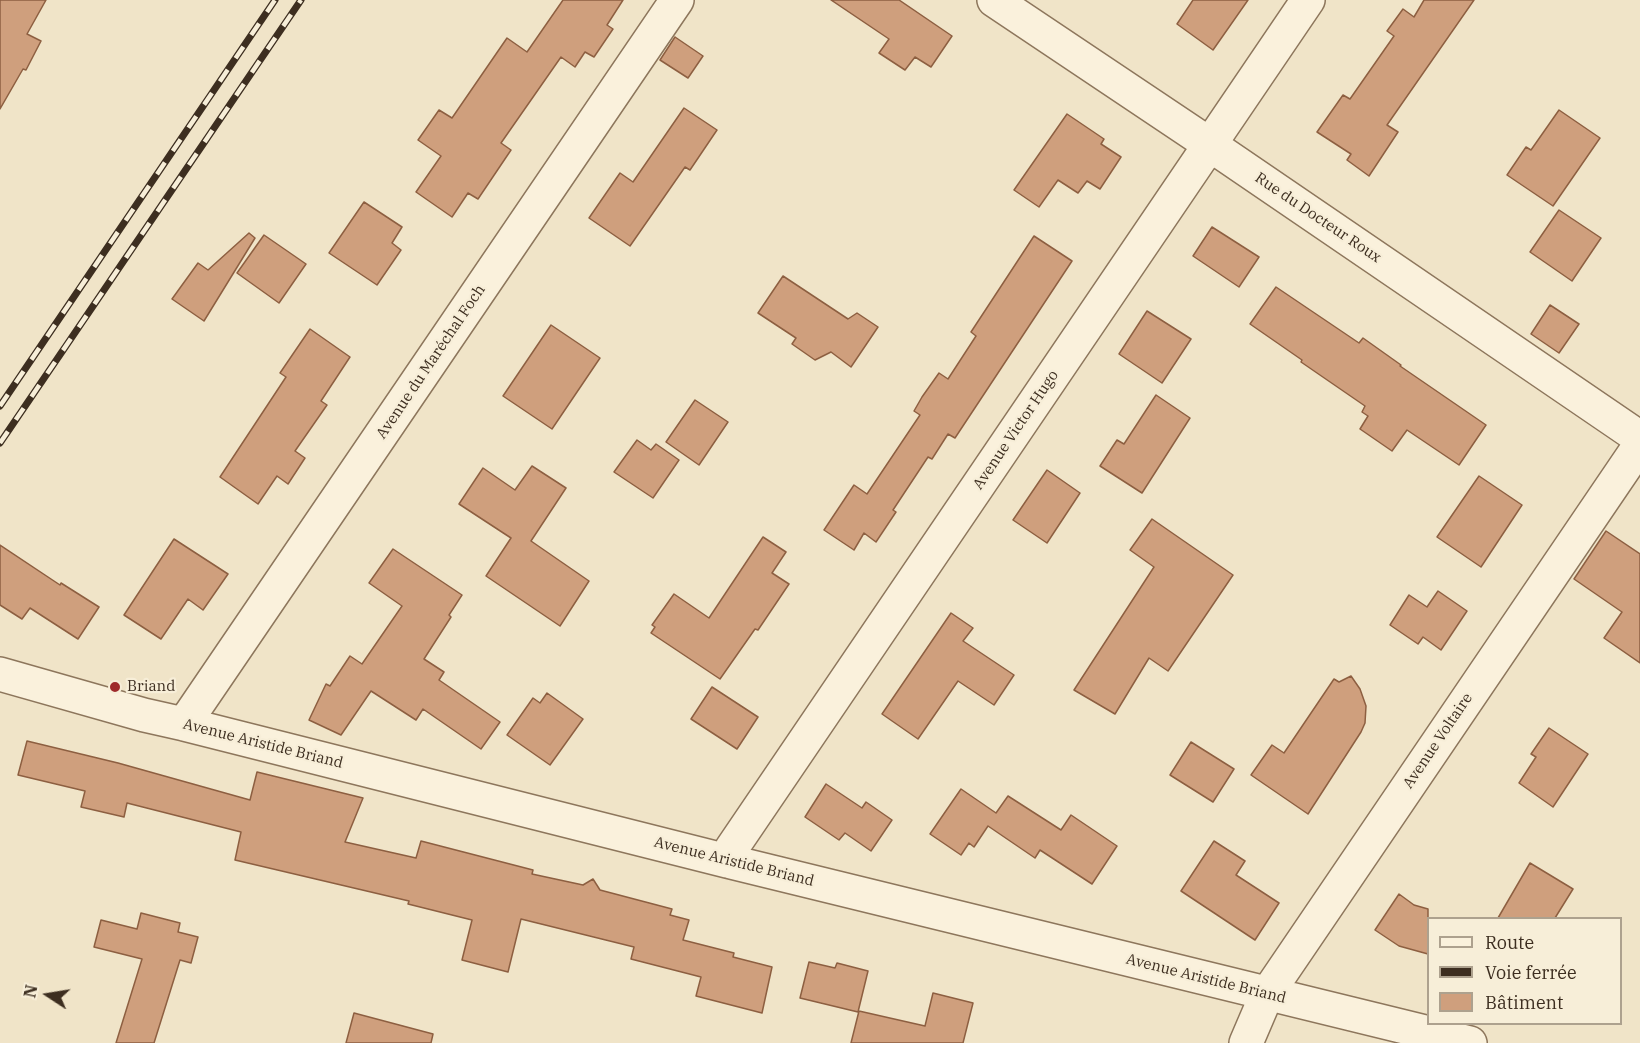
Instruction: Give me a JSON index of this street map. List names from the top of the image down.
{
  "streets": {
    "street": [
      "Rue du Docteur Roux",
      "Avenue du Maréchal Foch",
      "Avenue Victor Hugo",
      "Avenue Voltaire",
      "Avenue Aristide Briand"
    ]
  },
  "crossings": [
    ["Rue du Docteur Roux", "Avenue Victor Hugo"],
    ["Avenue du Maréchal Foch", "Avenue Aristide Briand"],
    ["Avenue Victor Hugo", "Avenue Aristide Briand"],
    ["Avenue Voltaire", "Avenue Aristide Briand"]
  ],
  "places": ["Briand"],
  "legend": ["Route", "Voie ferrée", "Bâtiment"],
  "north": "left"
}
